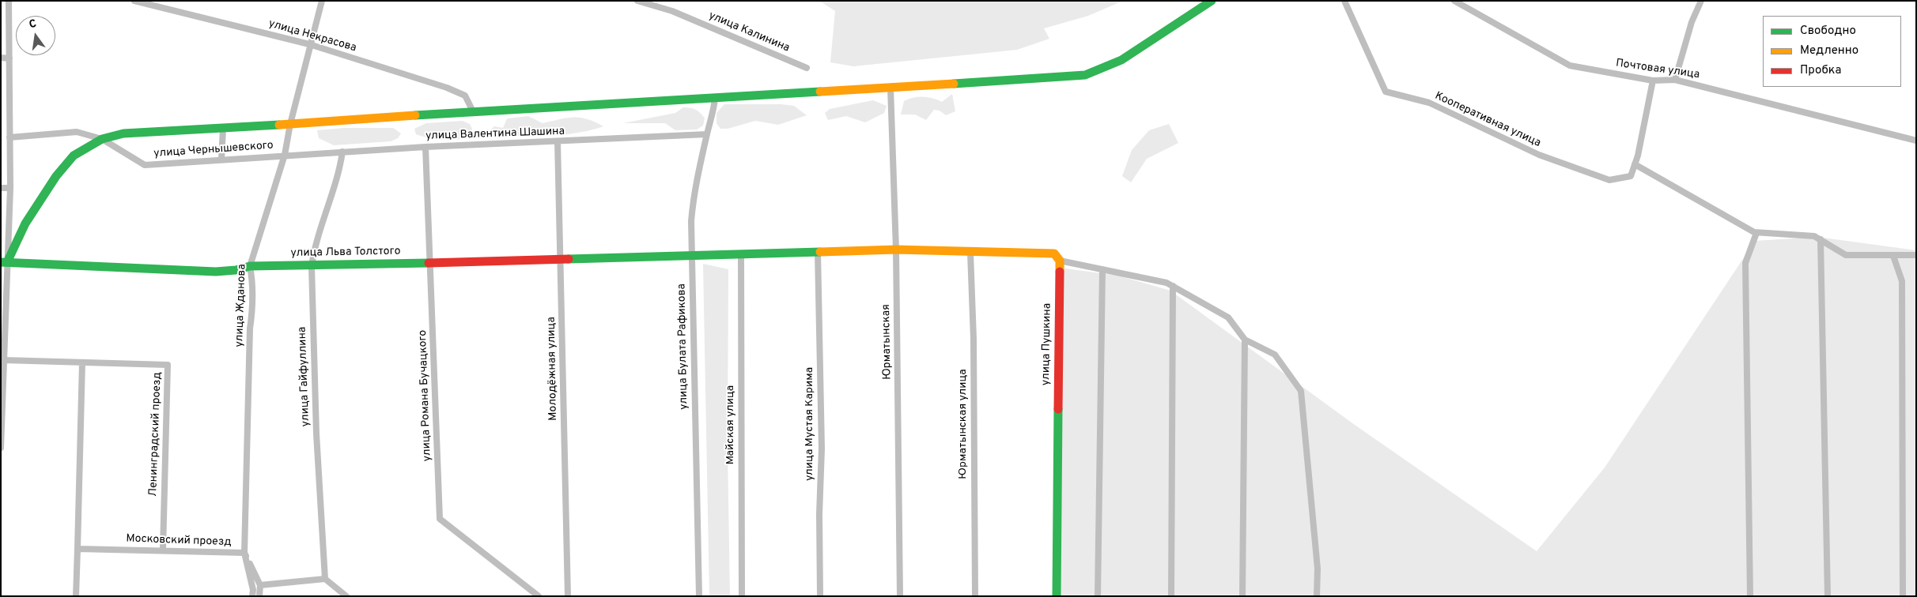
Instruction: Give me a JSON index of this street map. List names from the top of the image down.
{
  "streets": {
    "street": [
      "улица Калинина",
      "улица Некрасова",
      "Почтовая улица",
      "Кооперативная улица",
      "улица Валентина Шашина",
      "улица Чернышевского",
      "улица Льва Толстого",
      "улица Жданова",
      "Юрматынская",
      "улица Пушкина",
      "улица Булата Рафикова",
      "Молодёжная улица",
      "улица Гайфуллина",
      "улица Романа Бучацкого",
      "улица Мустая Карима",
      "Юрматынская улица",
      "Майская улица",
      "Ленинградский проезд",
      "Московский проезд"
    ]
  },
  "crossings": [
    ["улица Некрасова", "улица Жданова"],
    ["улица Валентина Шашина", "улица Чернышевского"],
    ["улица Валентина Шашина", "улица Жданова"],
    ["улица Валентина Шашина", "улица Булата Рафикова"],
    ["улица Валентина Шашина", "Молодёжная улица"],
    ["улица Валентина Шашина", "улица Гайфуллина"],
    ["улица Валентина Шашина", "улица Романа Бучацкого"],
    ["улица Чернышевского", "улица Жданова"],
    ["улица Льва Толстого", "улица Жданова"],
    ["улица Льва Толстого", "Юрматынская"],
    ["улица Льва Толстого", "улица Булата Рафикова"],
    ["улица Льва Толстого", "Молодёжная улица"],
    ["улица Льва Толстого", "улица Гайфуллина"],
    ["улица Льва Толстого", "улица Романа Бучацкого"],
    ["улица Льва Толстого", "улица Мустая Карима"],
    ["улица Льва Толстого", "Майская улица"],
    ["улица Жданова", "Московский проезд"],
    ["Ленинградский проезд", "Московский проезд"]
  ],
  "legend": ["Свободно", "Медленно", "Пробка"],
  "north": "top"
}
